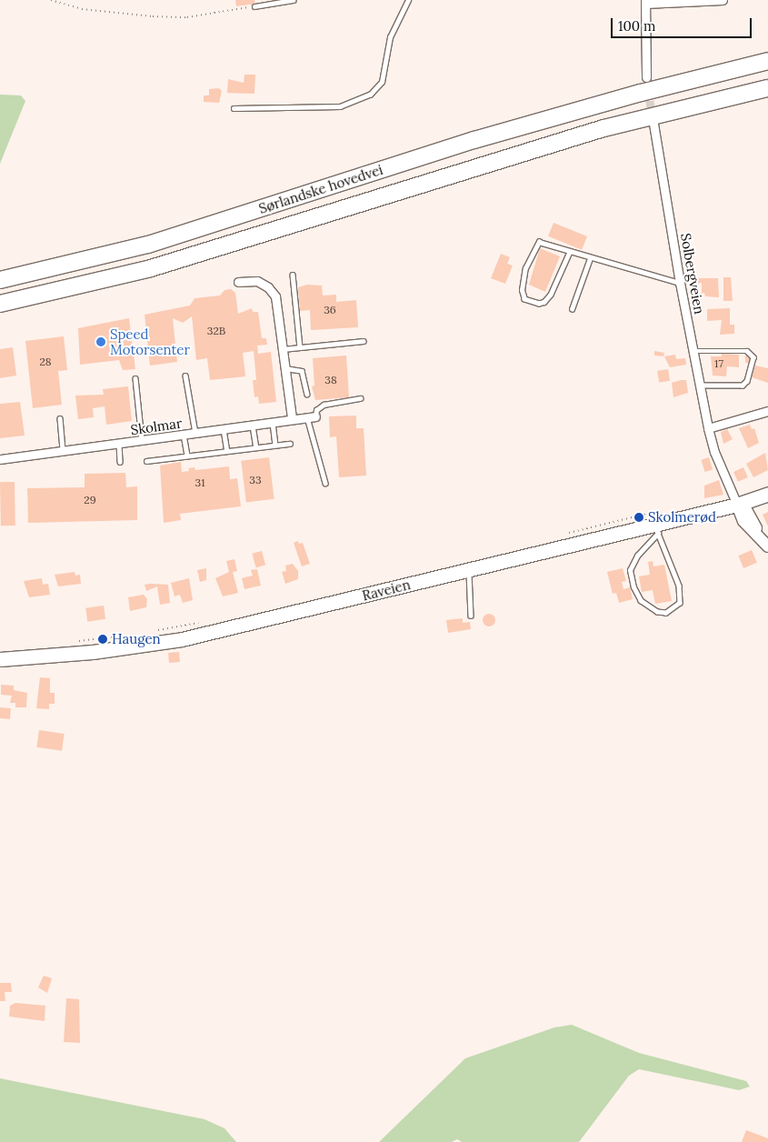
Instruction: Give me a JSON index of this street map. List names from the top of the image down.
{
  "streets": {
    "highway": ["Sørlandske hovedvei"],
    "main road": ["Raveien"],
    "street": ["Solbergveien", "Skolmar"]
  },
  "crossings": [
    ["Solbergveien", "Raveien"]
  ],
  "places": ["Speed Motorsenter", "Skolmerød", "Haugen"],
  "house_numbers": [
    "36",
    "32B",
    "28",
    "17",
    "38",
    "33",
    "31",
    "29"
  ],
  "scale_bar": "100 m"
}
